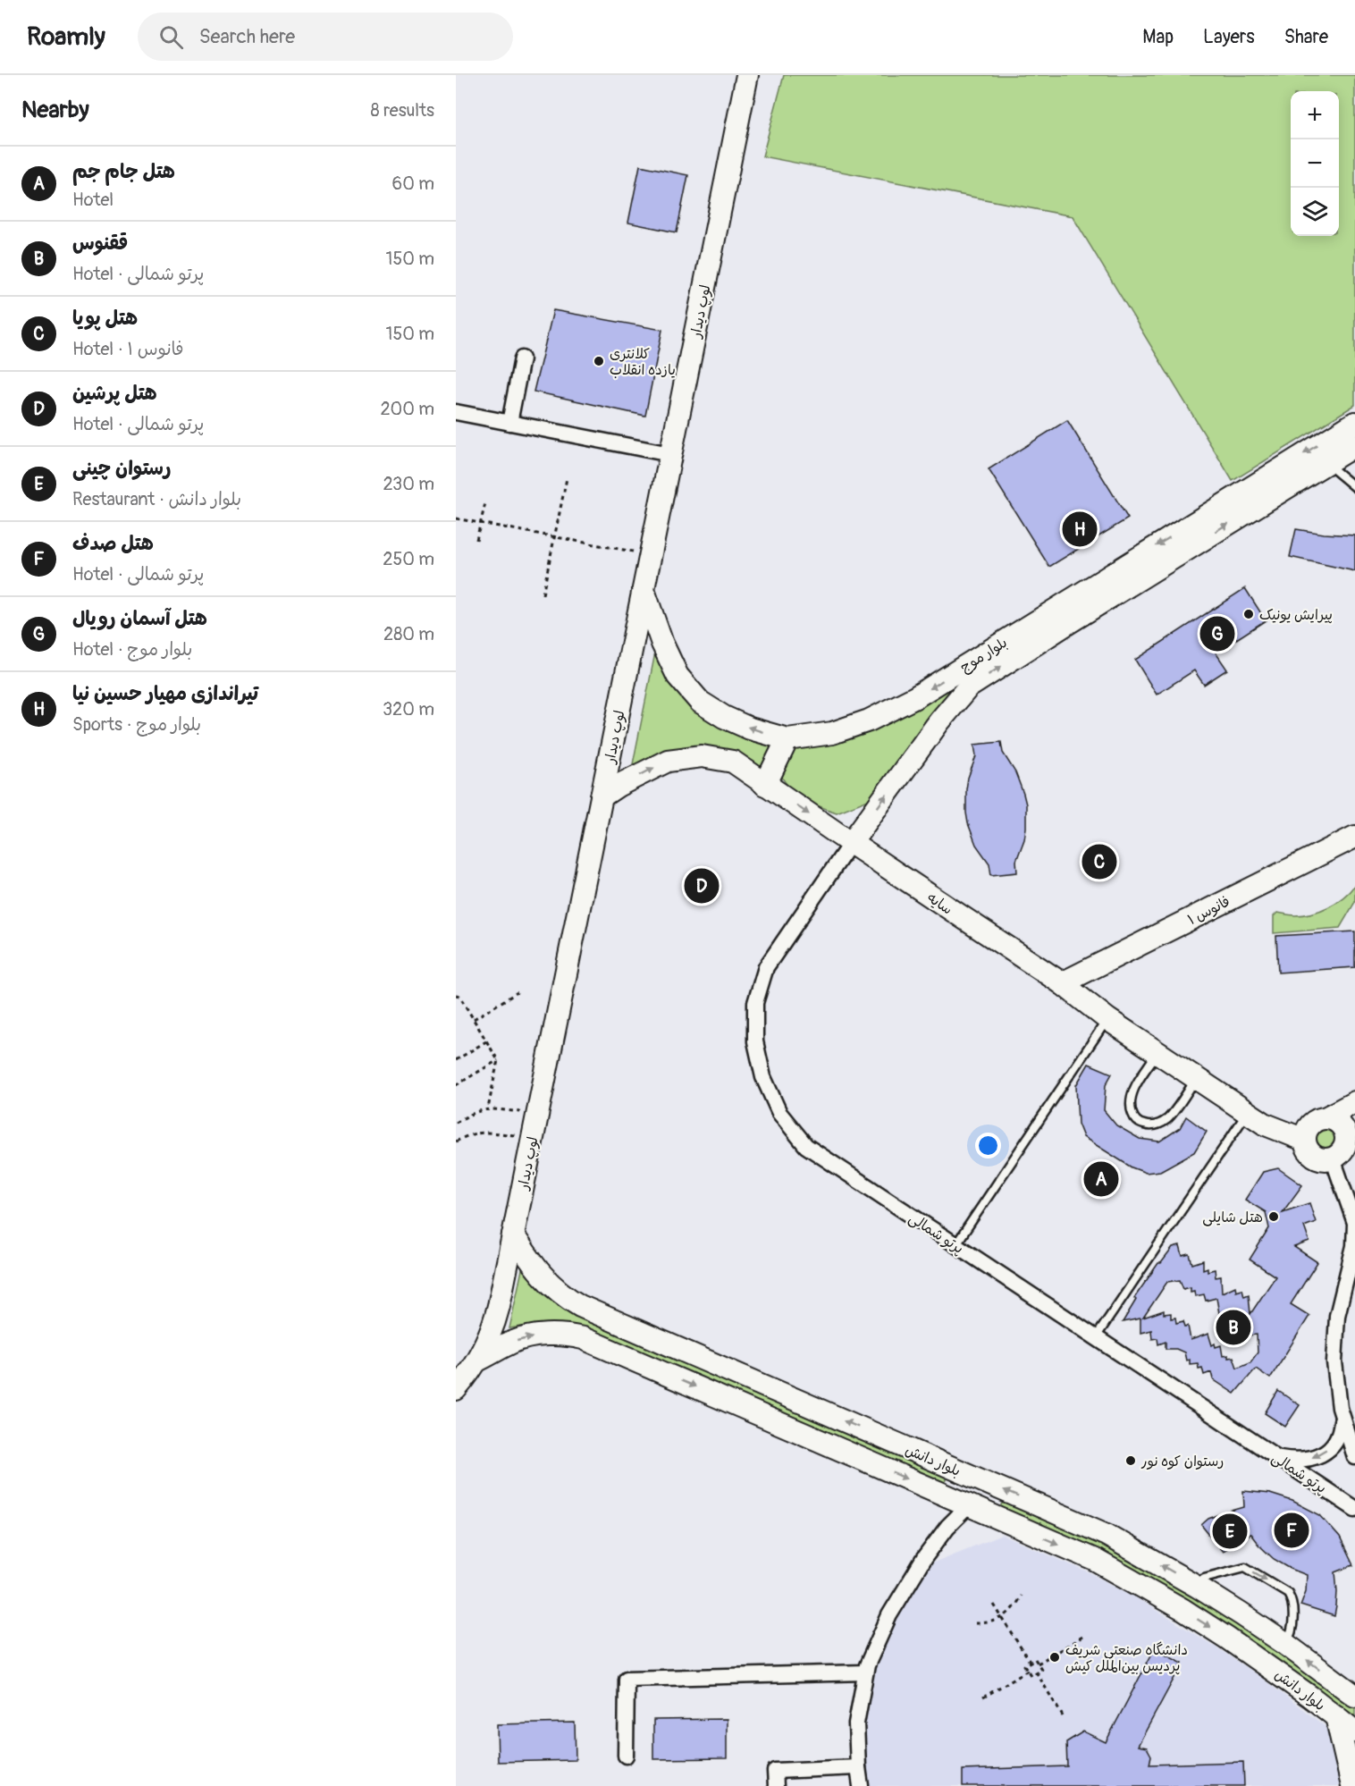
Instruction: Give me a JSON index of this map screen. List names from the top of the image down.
{
  "streets": {
    "street": [
      "لوپ دیدار",
      "بلوار موج",
      "سایه",
      "فانوس ۱",
      "پرتو شمالی",
      "بلوار دانش"
    ]
  },
  "crossings": [
    ["لوپ دیدار", "بلوار موج"],
    ["لوپ دیدار", "سایه"],
    ["لوپ دیدار", "بلوار دانش"],
    ["بلوار موج", "سایه"],
    ["بلوار موج", "پرتو شمالی"],
    ["سایه", "فانوس ۱"],
    ["سایه", "پرتو شمالی"]
  ],
  "places": [
    "کلانتری یازده انقلاب",
    "پیرایش یونیک",
    "هتل شایلی",
    "رستوان کوه نور",
    "دانشگاه صنعتی شریف پردیس بین‌الملل کیش"
  ],
  "page": {
    "header": "Roamly",
    "search": "Search here",
    "nav": ["Map", "Layers", "Share"],
    "heading": ["Nearby", "8 results"],
    "map_buttons": ["+", "−"],
    "list": [
      {
        "mark": "A",
        "name": "هتل جام جم",
        "note": "Hotel",
        "value": "60 m"
      },
      {
        "mark": "B",
        "name": "ققنوس",
        "note": "Hotel · پرتو شمالی",
        "value": "150 m"
      },
      {
        "mark": "C",
        "name": "هتل پویا",
        "note": "Hotel · فانوس ۱",
        "value": "150 m"
      },
      {
        "mark": "D",
        "name": "هتل پرشین",
        "note": "Hotel · پرتو شمالی",
        "value": "200 m"
      },
      {
        "mark": "E",
        "name": "رستوان چینی",
        "note": "Restaurant · بلوار دانش",
        "value": "230 m"
      },
      {
        "mark": "F",
        "name": "هتل صدف",
        "note": "Hotel · پرتو شمالی",
        "value": "250 m"
      },
      {
        "mark": "G",
        "name": "هتل آسمان رویال",
        "note": "Hotel · بلوار موج",
        "value": "280 m"
      },
      {
        "mark": "H",
        "name": "تیراندازی مهیار حسین نیا",
        "note": "Sports · بلوار موج",
        "value": "320 m"
      }
    ],
    "pins": [
      "H",
      "G",
      "C",
      "D",
      "A",
      "B",
      "F",
      "E"
    ]
  }
}
